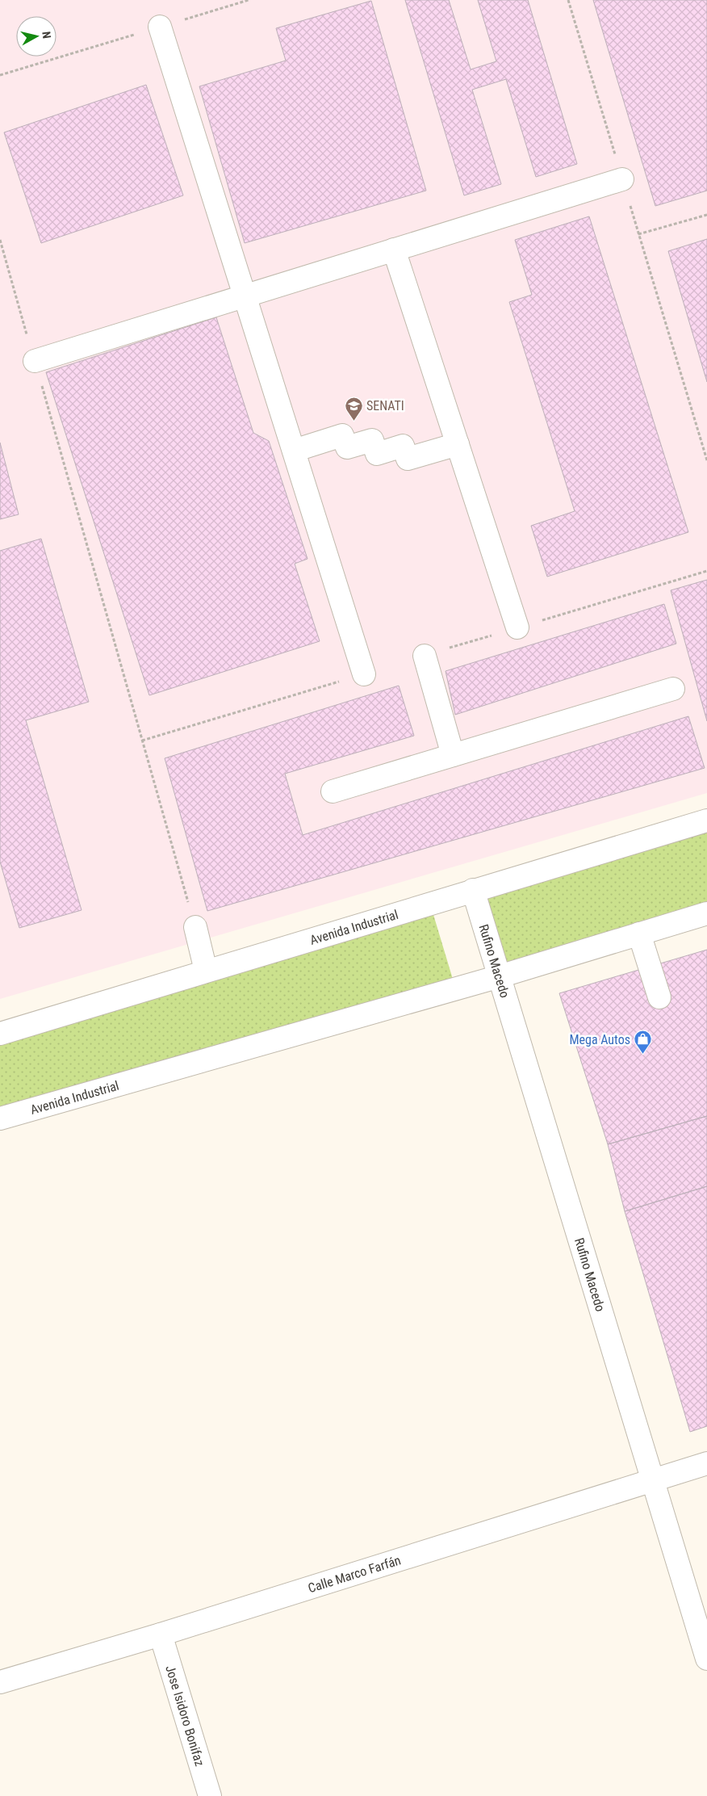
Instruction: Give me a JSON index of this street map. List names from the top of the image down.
{
  "streets": {
    "street": [
      "Avenida Industrial",
      "Rufino Macedo",
      "Calle Marco Farfán",
      "Jose Isidoro Bonifaz"
    ]
  },
  "crossings": [
    ["Avenida Industrial", "Rufino Macedo"],
    ["Rufino Macedo", "Calle Marco Farfán"],
    ["Calle Marco Farfán", "Jose Isidoro Bonifaz"]
  ],
  "places": {
    "school or university": ["SENATI"],
    "shop": ["Mega Autos"]
  },
  "north": "right"
}
